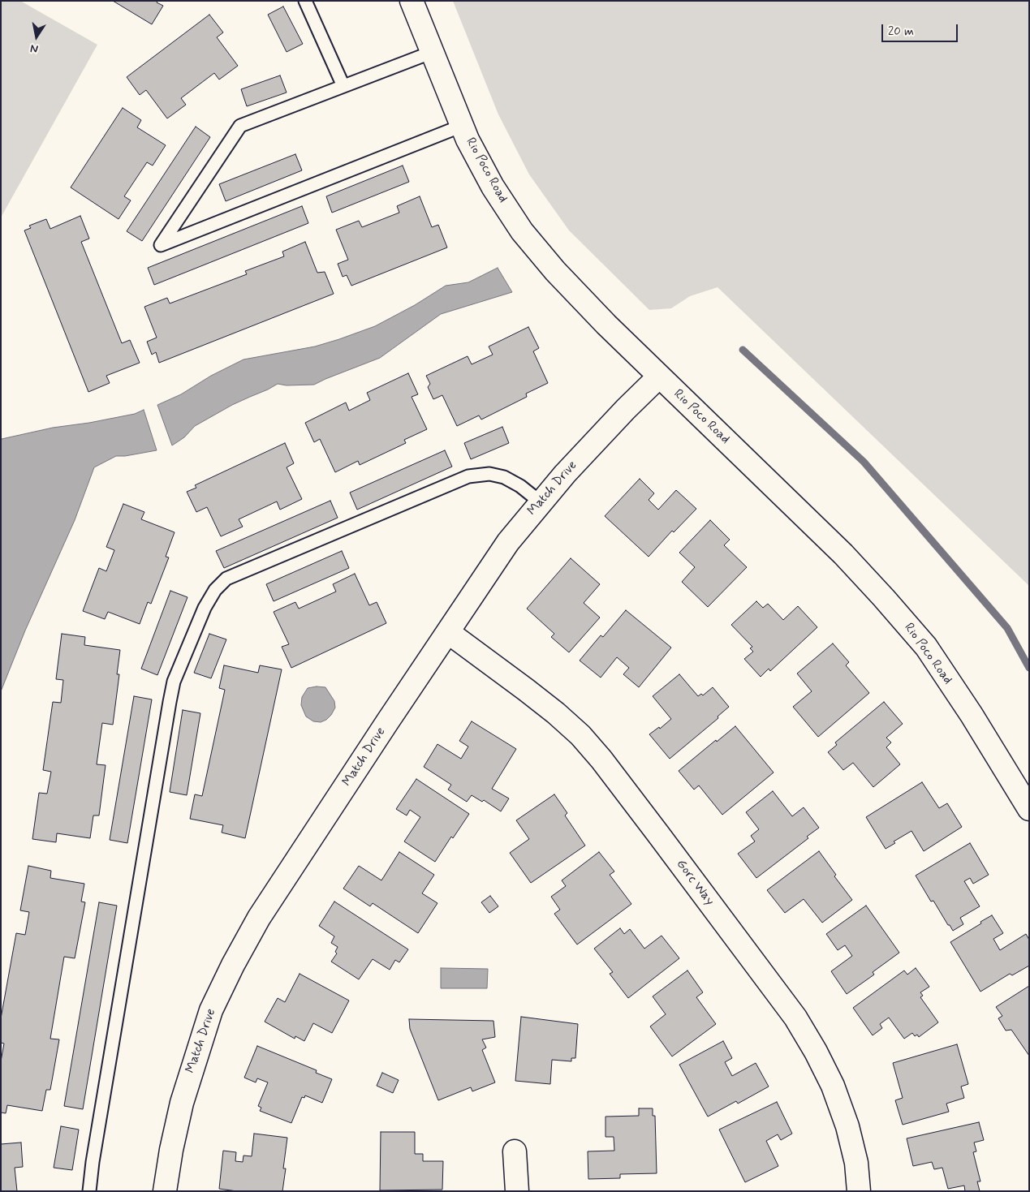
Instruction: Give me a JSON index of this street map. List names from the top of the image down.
{
  "streets": {
    "street": ["Rio Poco Road", "Match Drive", "Gorc Way"]
  },
  "crossings": [
    ["Rio Poco Road", "Match Drive"],
    ["Match Drive", "Gorc Way"]
  ],
  "scale_bar": "20 m",
  "north": "bottom"
}
